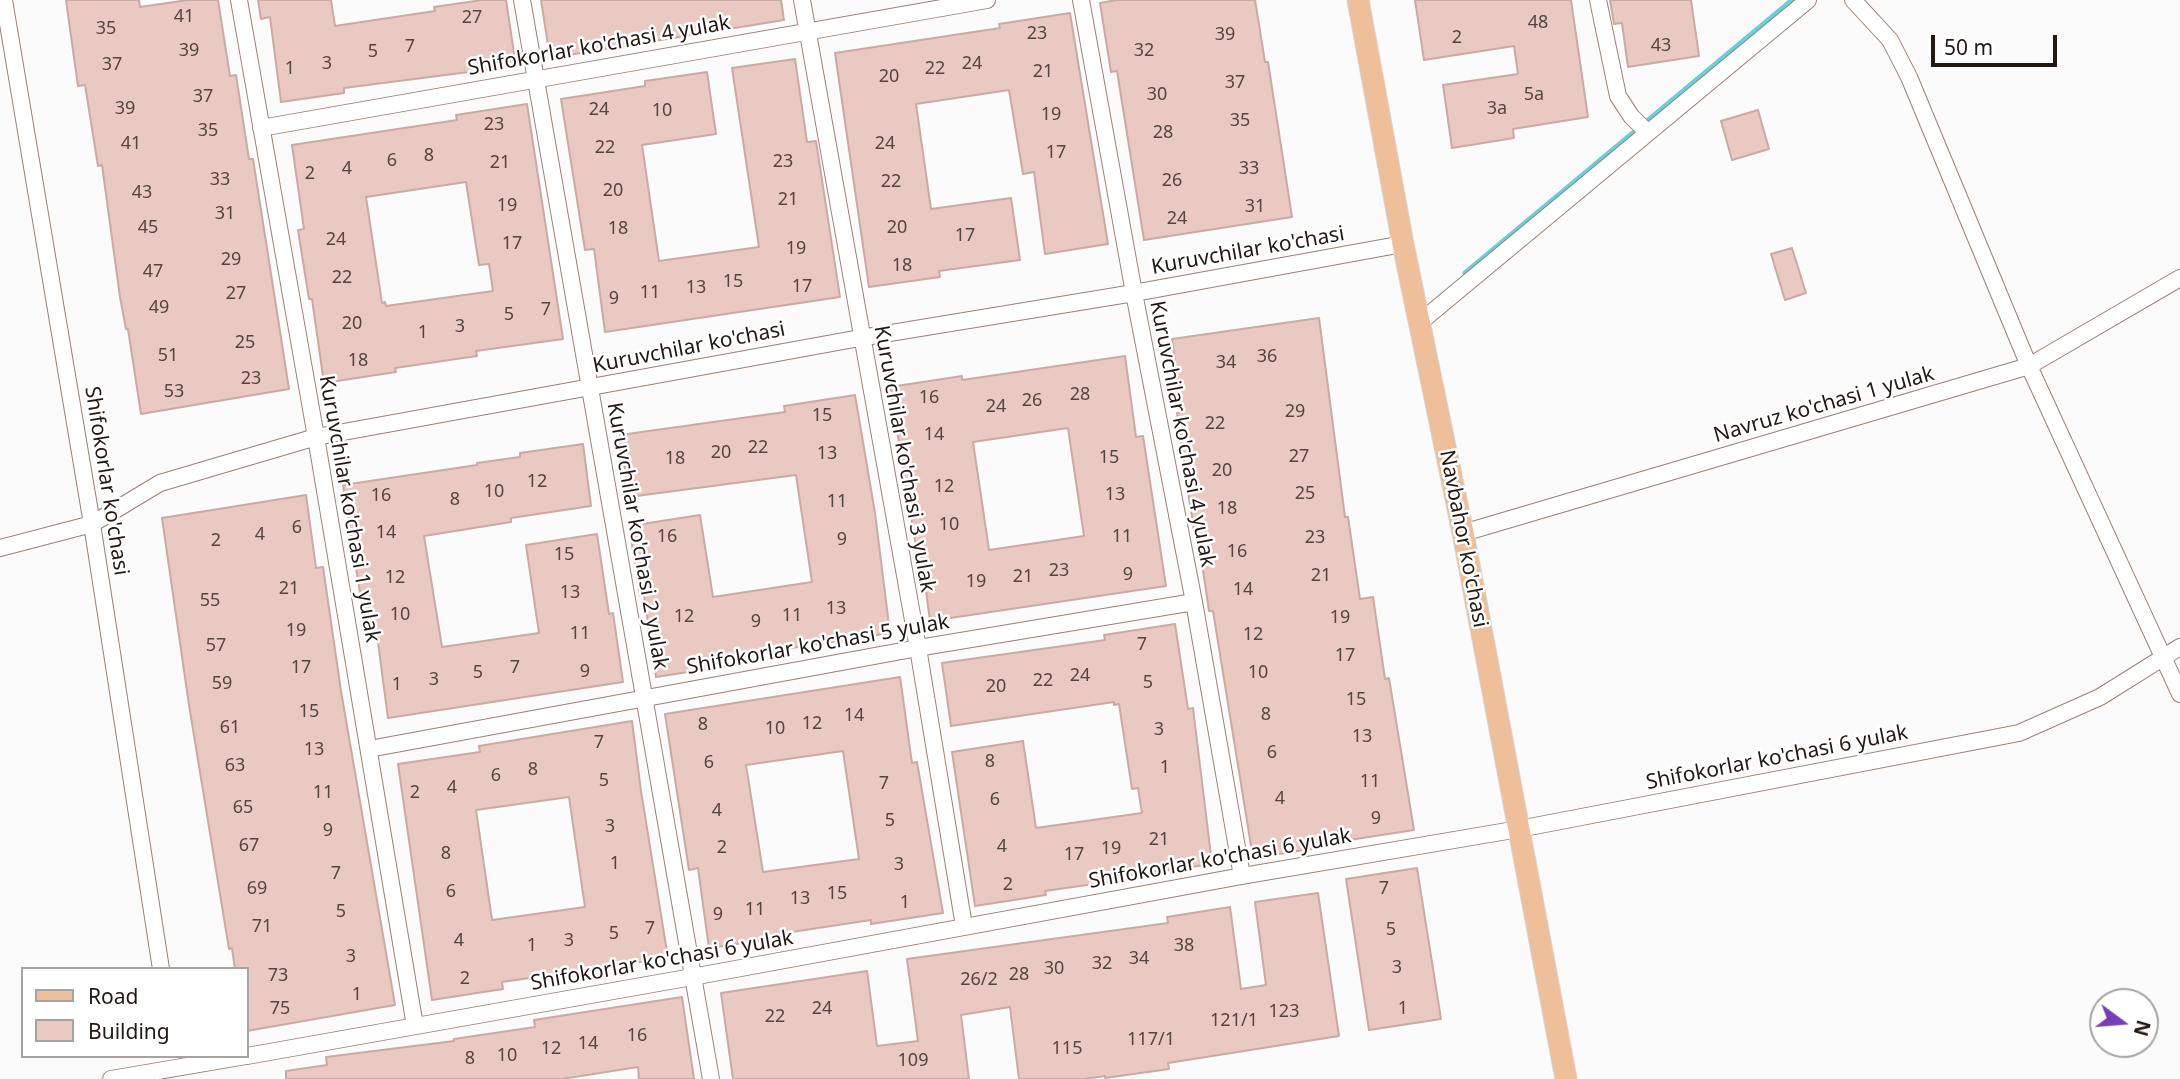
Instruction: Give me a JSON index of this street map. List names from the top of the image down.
{
  "streets": {
    "main road": ["Navbahor ko'chasi"],
    "street": [
      "Shifokorlar ko'chasi 4 yulak",
      "Kuruvchilar ko'chasi",
      "Navruz ko'chasi 1 yulak",
      "Kuruvchilar ko'chasi 4 yulak",
      "Kuruvchilar ko'chasi 3 yulak",
      "Shifokorlar ko'chasi",
      "Kuruvchilar ko'chasi 1 yulak",
      "Kuruvchilar ko'chasi 2 yulak",
      "Shifokorlar ko'chasi 5 yulak",
      "Shifokorlar ko'chasi 6 yulak"
    ]
  },
  "crossings": [
    ["Shifokorlar ko'chasi 4 yulak", "Kuruvchilar ko'chasi 3 yulak"],
    ["Shifokorlar ko'chasi 4 yulak", "Kuruvchilar ko'chasi 1 yulak"],
    ["Shifokorlar ko'chasi 4 yulak", "Kuruvchilar ko'chasi 2 yulak"],
    ["Kuruvchilar ko'chasi", "Kuruvchilar ko'chasi 4 yulak"],
    ["Kuruvchilar ko'chasi", "Kuruvchilar ko'chasi 3 yulak"],
    ["Kuruvchilar ko'chasi", "Shifokorlar ko'chasi"],
    ["Kuruvchilar ko'chasi", "Kuruvchilar ko'chasi 1 yulak"],
    ["Kuruvchilar ko'chasi", "Kuruvchilar ko'chasi 2 yulak"],
    ["Kuruvchilar ko'chasi", "Navbahor ko'chasi"],
    ["Navruz ko'chasi 1 yulak", "Navbahor ko'chasi"],
    ["Kuruvchilar ko'chasi 4 yulak", "Shifokorlar ko'chasi 5 yulak"],
    ["Kuruvchilar ko'chasi 4 yulak", "Shifokorlar ko'chasi 6 yulak"],
    ["Kuruvchilar ko'chasi 3 yulak", "Shifokorlar ko'chasi 5 yulak"],
    ["Kuruvchilar ko'chasi 3 yulak", "Shifokorlar ko'chasi 6 yulak"],
    ["Kuruvchilar ko'chasi 1 yulak", "Shifokorlar ko'chasi 5 yulak"],
    ["Kuruvchilar ko'chasi 1 yulak", "Shifokorlar ko'chasi 6 yulak"],
    ["Kuruvchilar ko'chasi 2 yulak", "Shifokorlar ko'chasi 5 yulak"],
    ["Kuruvchilar ko'chasi 2 yulak", "Shifokorlar ko'chasi 6 yulak"],
    ["Navbahor ko'chasi", "Shifokorlar ko'chasi 6 yulak"]
  ],
  "house_numbers": [
    "41",
    "27",
    "48",
    "35",
    "23",
    "39",
    "2",
    "43",
    "7",
    "39",
    "32",
    "5",
    "3",
    "24",
    "37",
    "1",
    "22",
    "21",
    "20",
    "37",
    "30",
    "5a",
    "37",
    "39",
    "3a",
    "24",
    "10",
    "19",
    "35",
    "23",
    "35",
    "28",
    "41",
    "24",
    "22",
    "17",
    "8",
    "6",
    "23",
    "21",
    "4",
    "33",
    "2",
    "33",
    "26",
    "22",
    "20",
    "43",
    "21",
    "19",
    "31",
    "31",
    "24",
    "45",
    "20",
    "18",
    "17",
    "24",
    "17",
    "19",
    "29",
    "18",
    "47",
    "22",
    "15",
    "17",
    "13",
    "11",
    "27",
    "9",
    "49",
    "7",
    "5",
    "20",
    "3",
    "1",
    "25",
    "51",
    "36",
    "18",
    "34",
    "23",
    "53",
    "28",
    "16",
    "26",
    "24",
    "29",
    "15",
    "22",
    "14",
    "22",
    "20",
    "13",
    "27",
    "15",
    "18",
    "20",
    "12",
    "12",
    "10",
    "25",
    "13",
    "16",
    "8",
    "11",
    "18",
    "10",
    "6",
    "14",
    "4",
    "16",
    "11",
    "23",
    "9",
    "2",
    "16",
    "15",
    "23",
    "9",
    "21",
    "21",
    "12",
    "19",
    "21",
    "14",
    "13",
    "55",
    "13",
    "10",
    "11",
    "12",
    "19",
    "9",
    "19",
    "11",
    "12",
    "7",
    "57",
    "17",
    "17",
    "7",
    "9",
    "5",
    "10",
    "24",
    "3",
    "22",
    "5",
    "59",
    "1",
    "20",
    "15",
    "15",
    "8",
    "14",
    "12",
    "8",
    "61",
    "10",
    "3",
    "13",
    "7",
    "13",
    "6",
    "8",
    "6",
    "63",
    "1",
    "8",
    "6",
    "5",
    "11",
    "7",
    "4",
    "11",
    "2",
    "4",
    "6",
    "65",
    "4",
    "9",
    "5",
    "3",
    "9",
    "21",
    "67",
    "4",
    "2",
    "19",
    "8",
    "17",
    "1",
    "3",
    "7",
    "2",
    "69",
    "7",
    "6",
    "15",
    "13",
    "1",
    "11",
    "5",
    "9",
    "71",
    "7",
    "5",
    "5",
    "4",
    "3",
    "1",
    "38",
    "3",
    "34",
    "32",
    "3",
    "30",
    "28",
    "73",
    "2",
    "26/2",
    "1",
    "75",
    "24",
    "1",
    "123",
    "22",
    "121/1",
    "16",
    "117/1",
    "14",
    "12",
    "115",
    "10",
    "8",
    "109"
  ],
  "legend": ["Road", "Building"],
  "scale_bar": "50 m",
  "north": "right"
}
